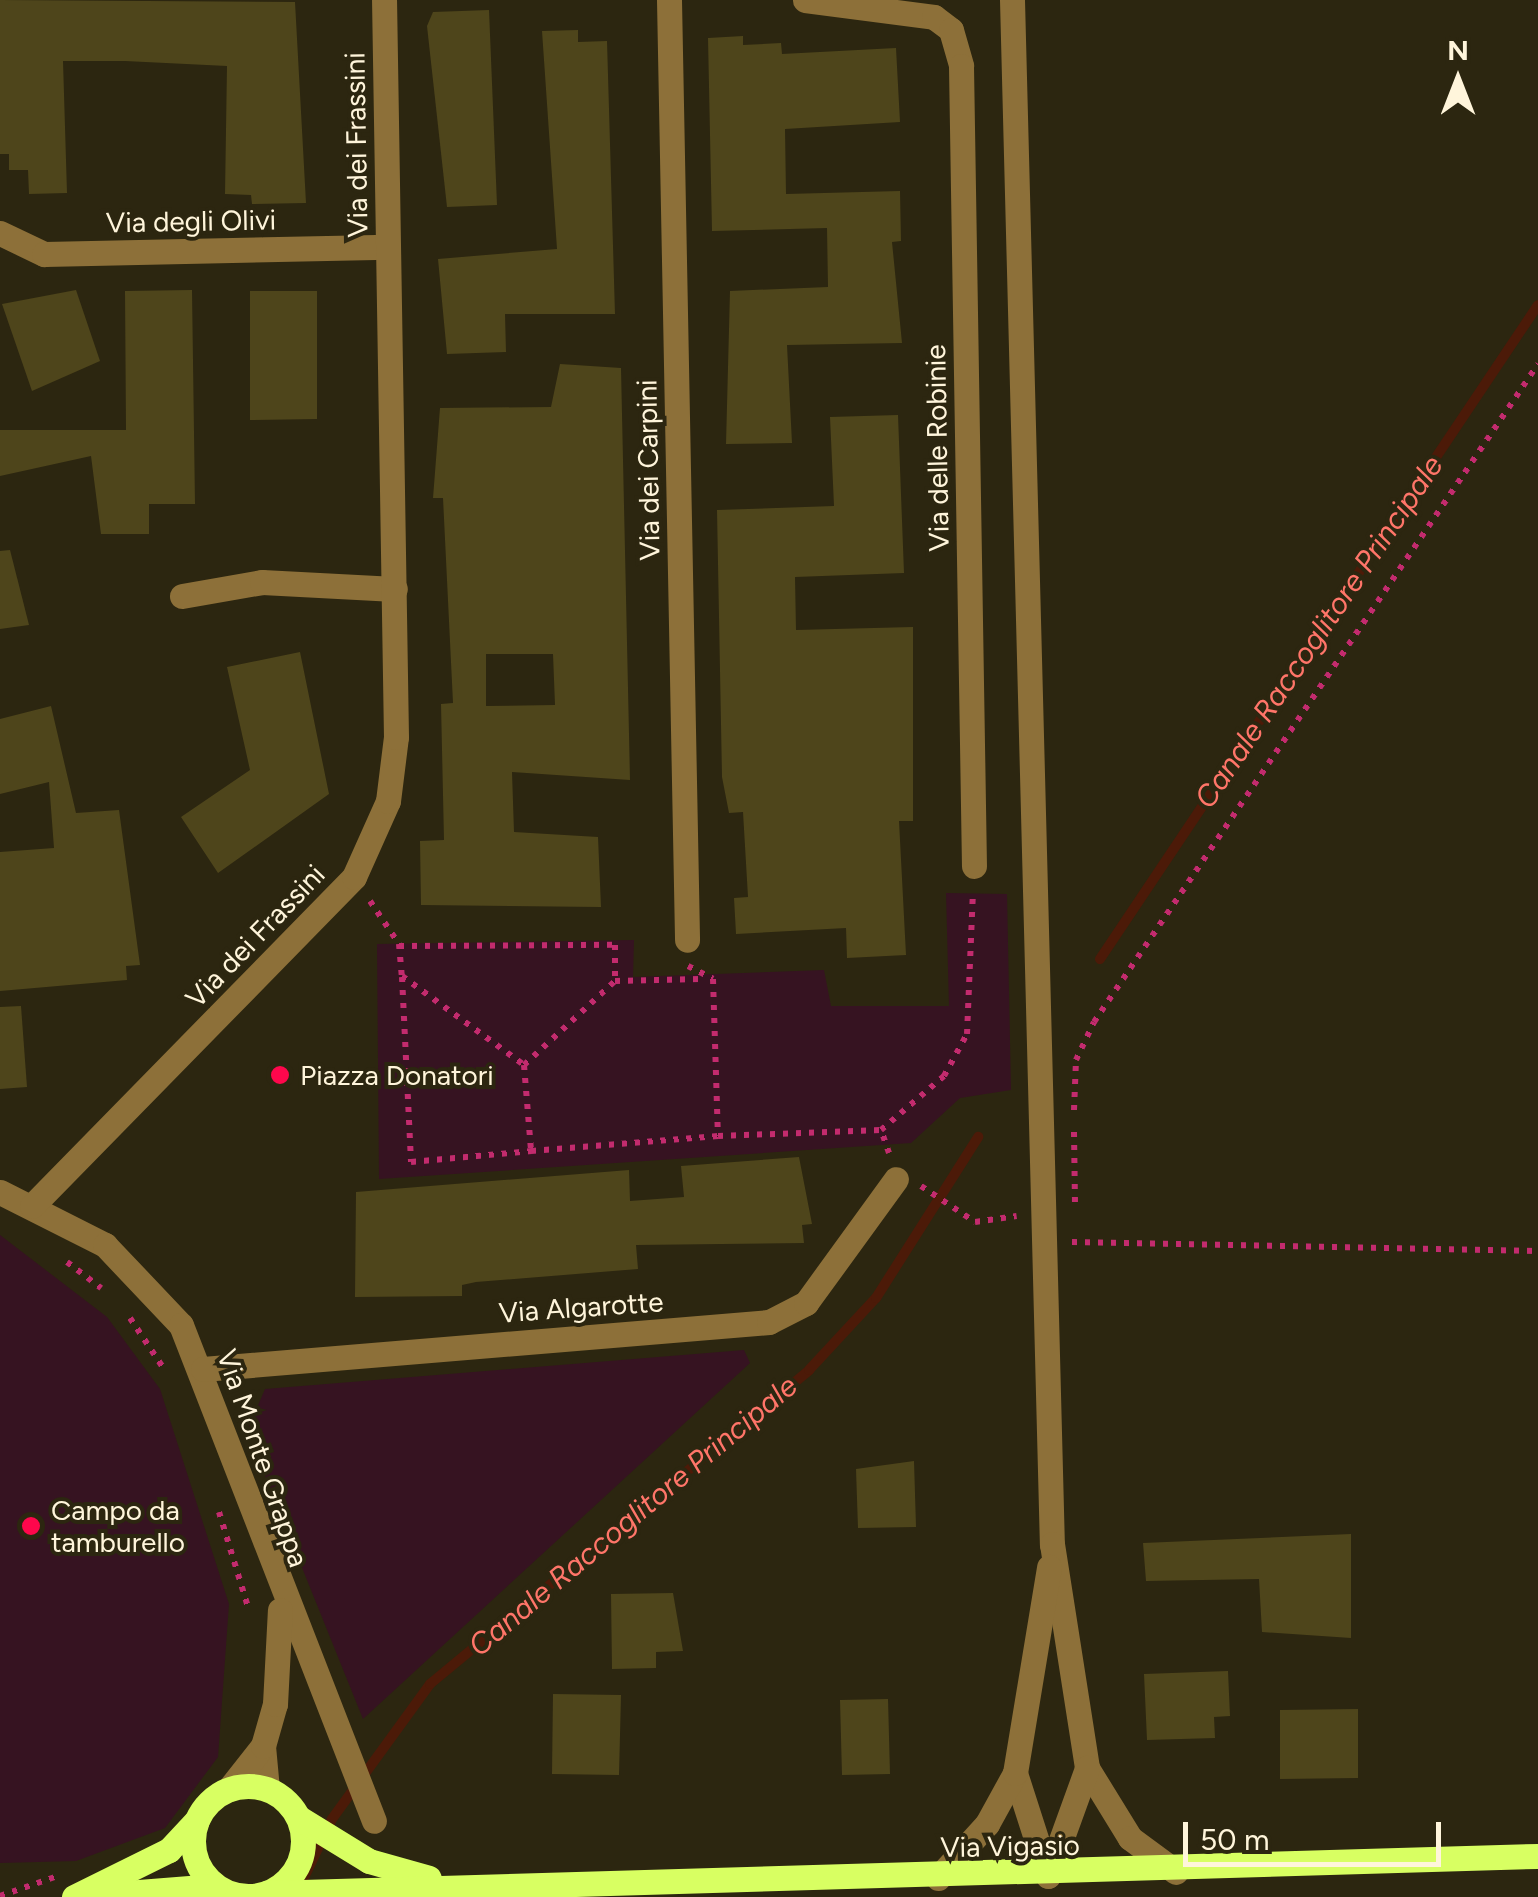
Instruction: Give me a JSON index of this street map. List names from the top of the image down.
{
  "streets": {
    "main road": ["Via Vigasio"],
    "street": [
      "Via dei Frassini",
      "Via degli Olivi",
      "Via delle Robinie",
      "Via dei Carpini",
      "Via Algarotte",
      "Via Monte Grappa"
    ]
  },
  "crossings": [
    ["Via dei Frassini", "Via degli Olivi"],
    ["Via dei Frassini", "Via Monte Grappa"],
    ["Via Algarotte", "Via Monte Grappa"],
    ["Via Monte Grappa", "Via Vigasio"]
  ],
  "water": ["Canale Raccoglitore Principale"],
  "places": ["Piazza Donatori", "Campo da tamburello"],
  "scale_bar": "50 m",
  "north": "top"
}
